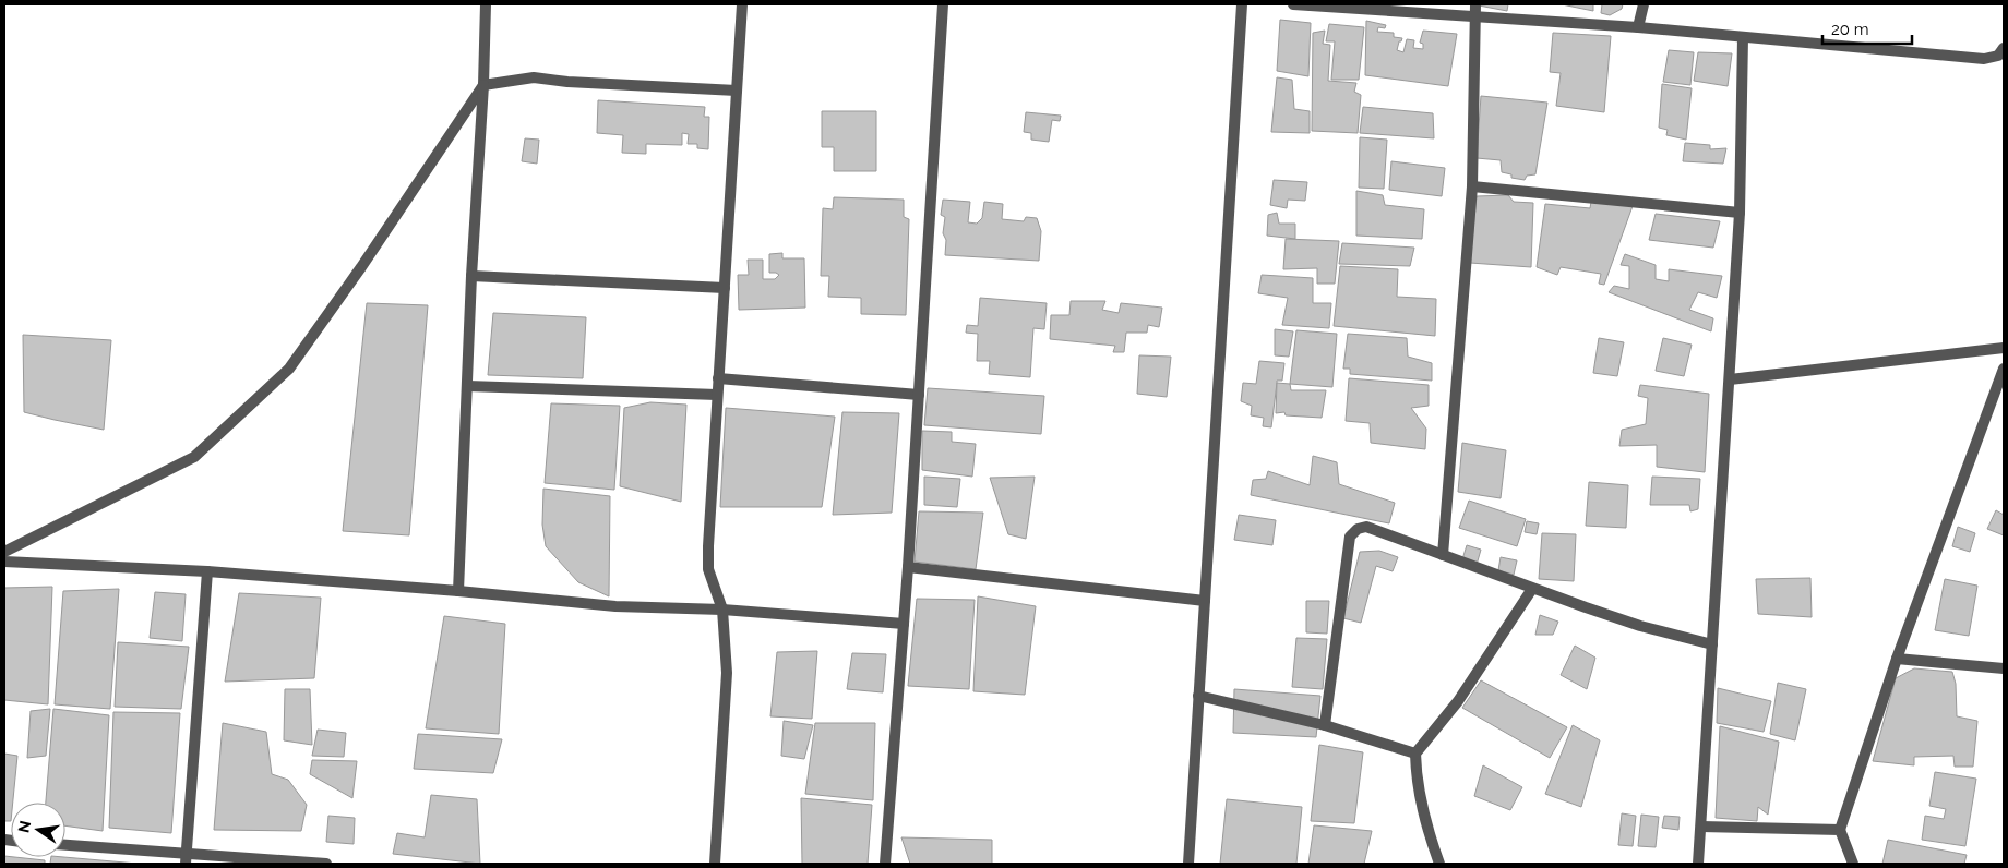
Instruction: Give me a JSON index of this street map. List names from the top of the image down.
{
  "scale_bar": "20 m",
  "north": "left"
}
